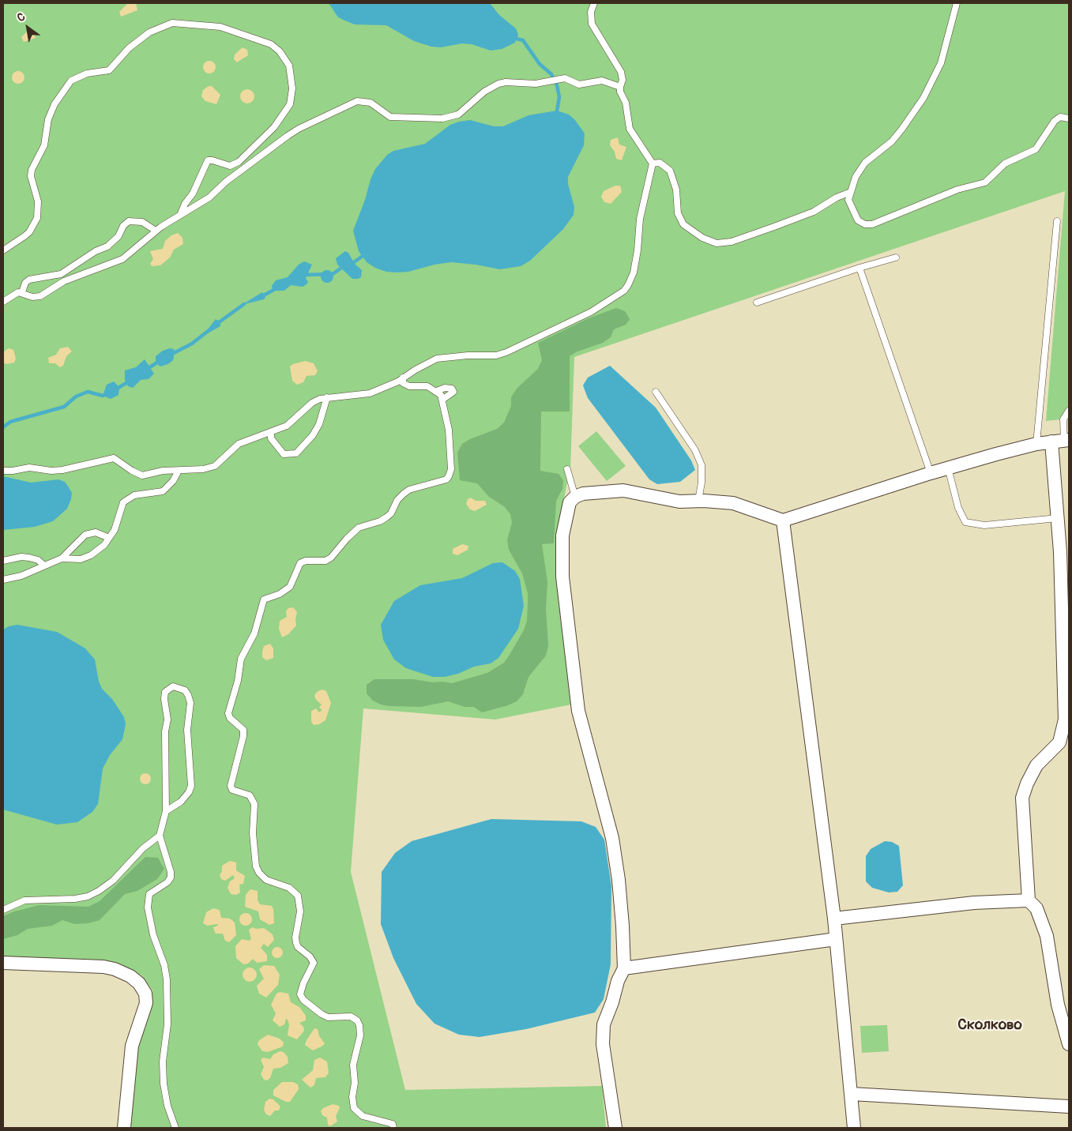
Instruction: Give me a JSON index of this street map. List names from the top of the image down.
{
  "districts": ["Сколково"],
  "north": "top left"
}
